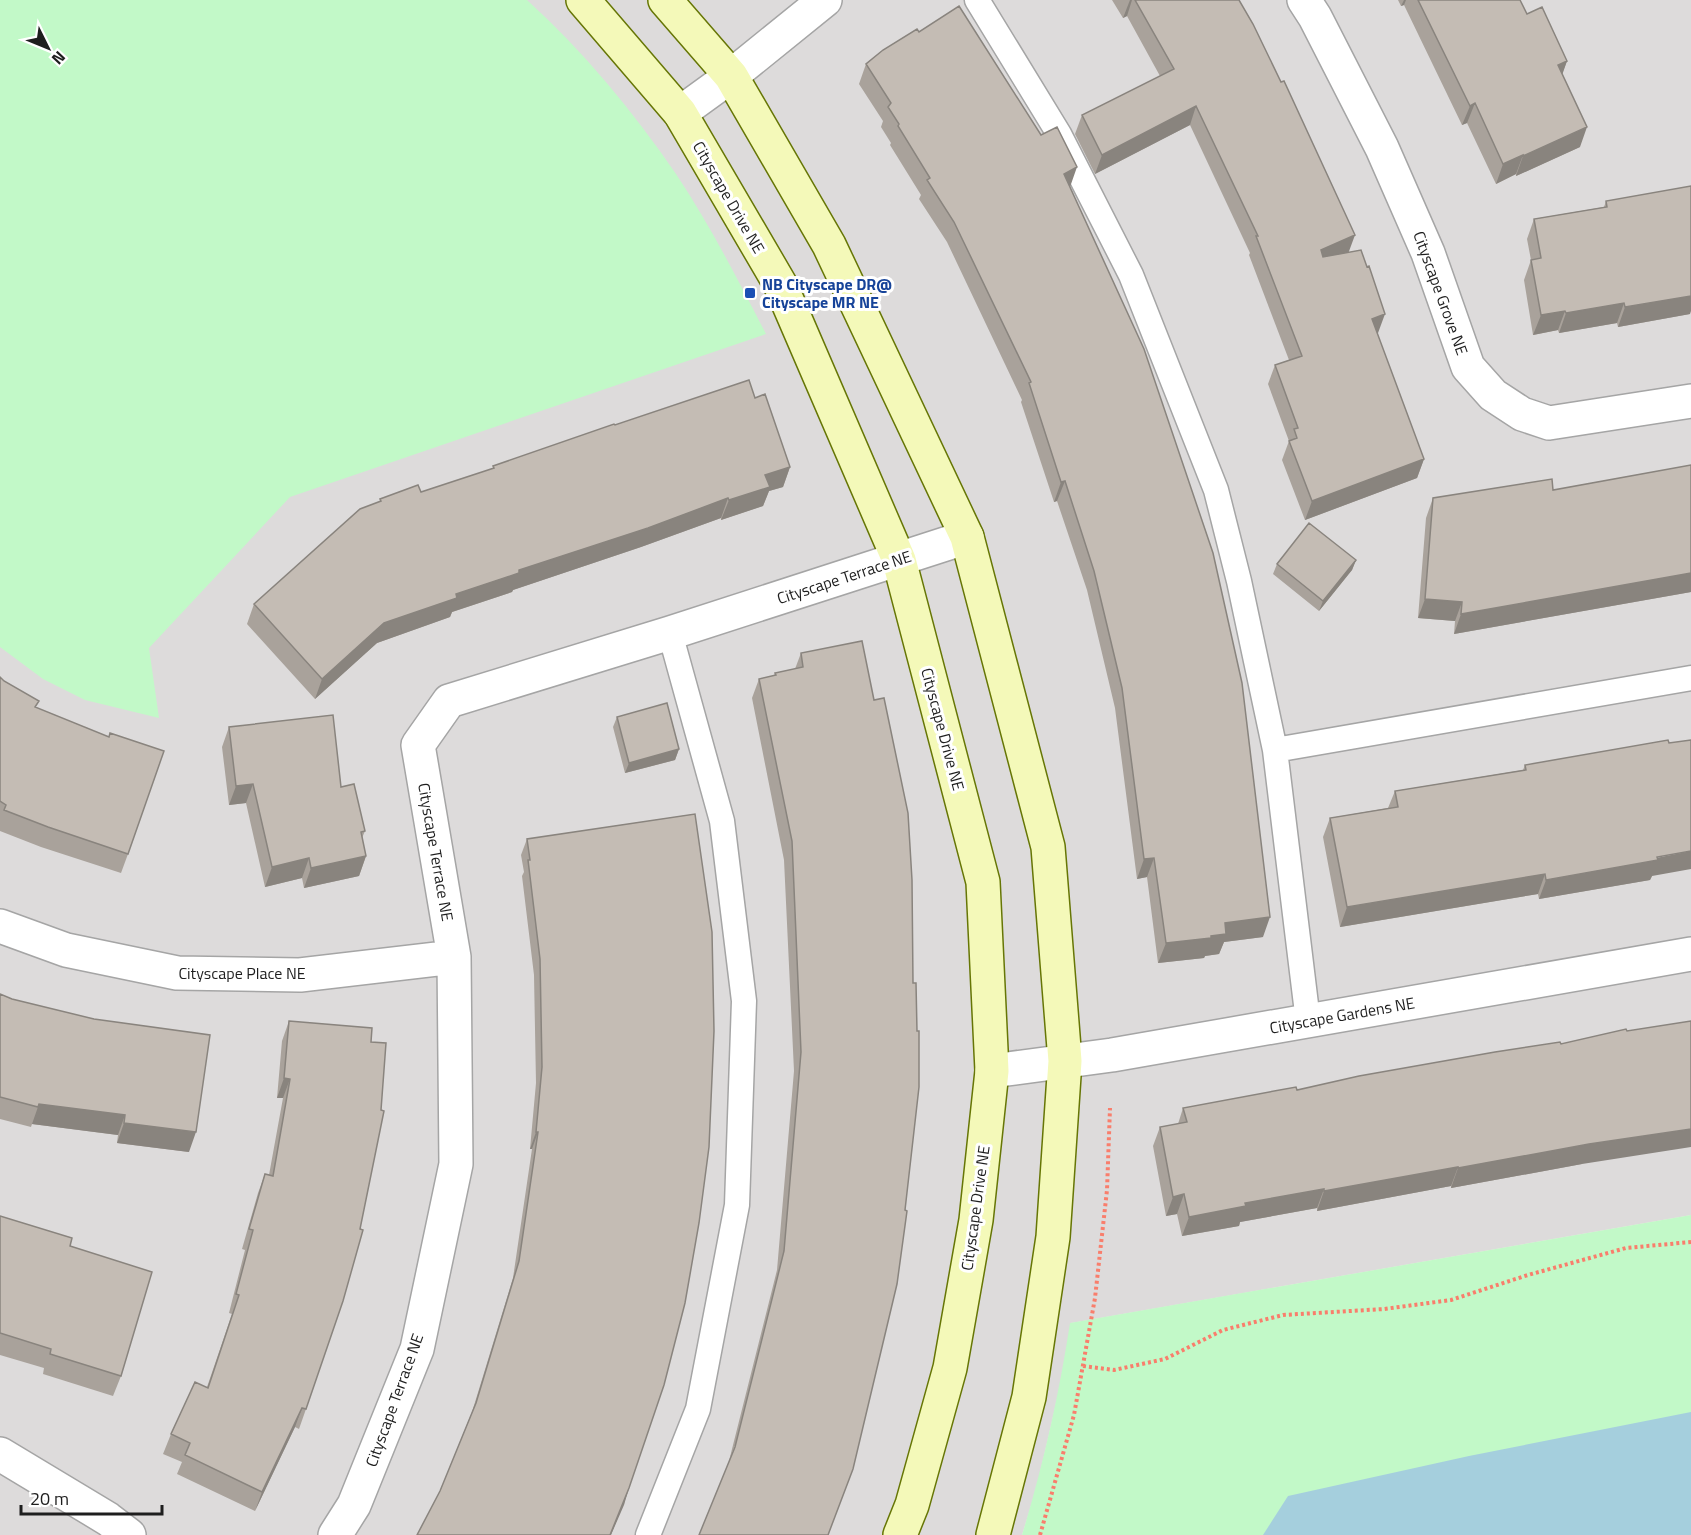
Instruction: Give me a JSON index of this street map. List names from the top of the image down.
{
  "streets": {
    "street": [
      "Cityscape Drive NE",
      "Cityscape Grove NE",
      "Cityscape Terrace NE",
      "Cityscape Place NE",
      "Cityscape Gardens NE"
    ]
  },
  "crossings": [
    ["Cityscape Drive NE", "Cityscape Terrace NE"],
    ["Cityscape Drive NE", "Cityscape Gardens NE"],
    ["Cityscape Terrace NE", "Cityscape Place NE"]
  ],
  "places": {
    "transit": ["NB Cityscape DR@ Cityscape MR NE"]
  },
  "scale_bar": "20 m",
  "north": "bottom right"
}
